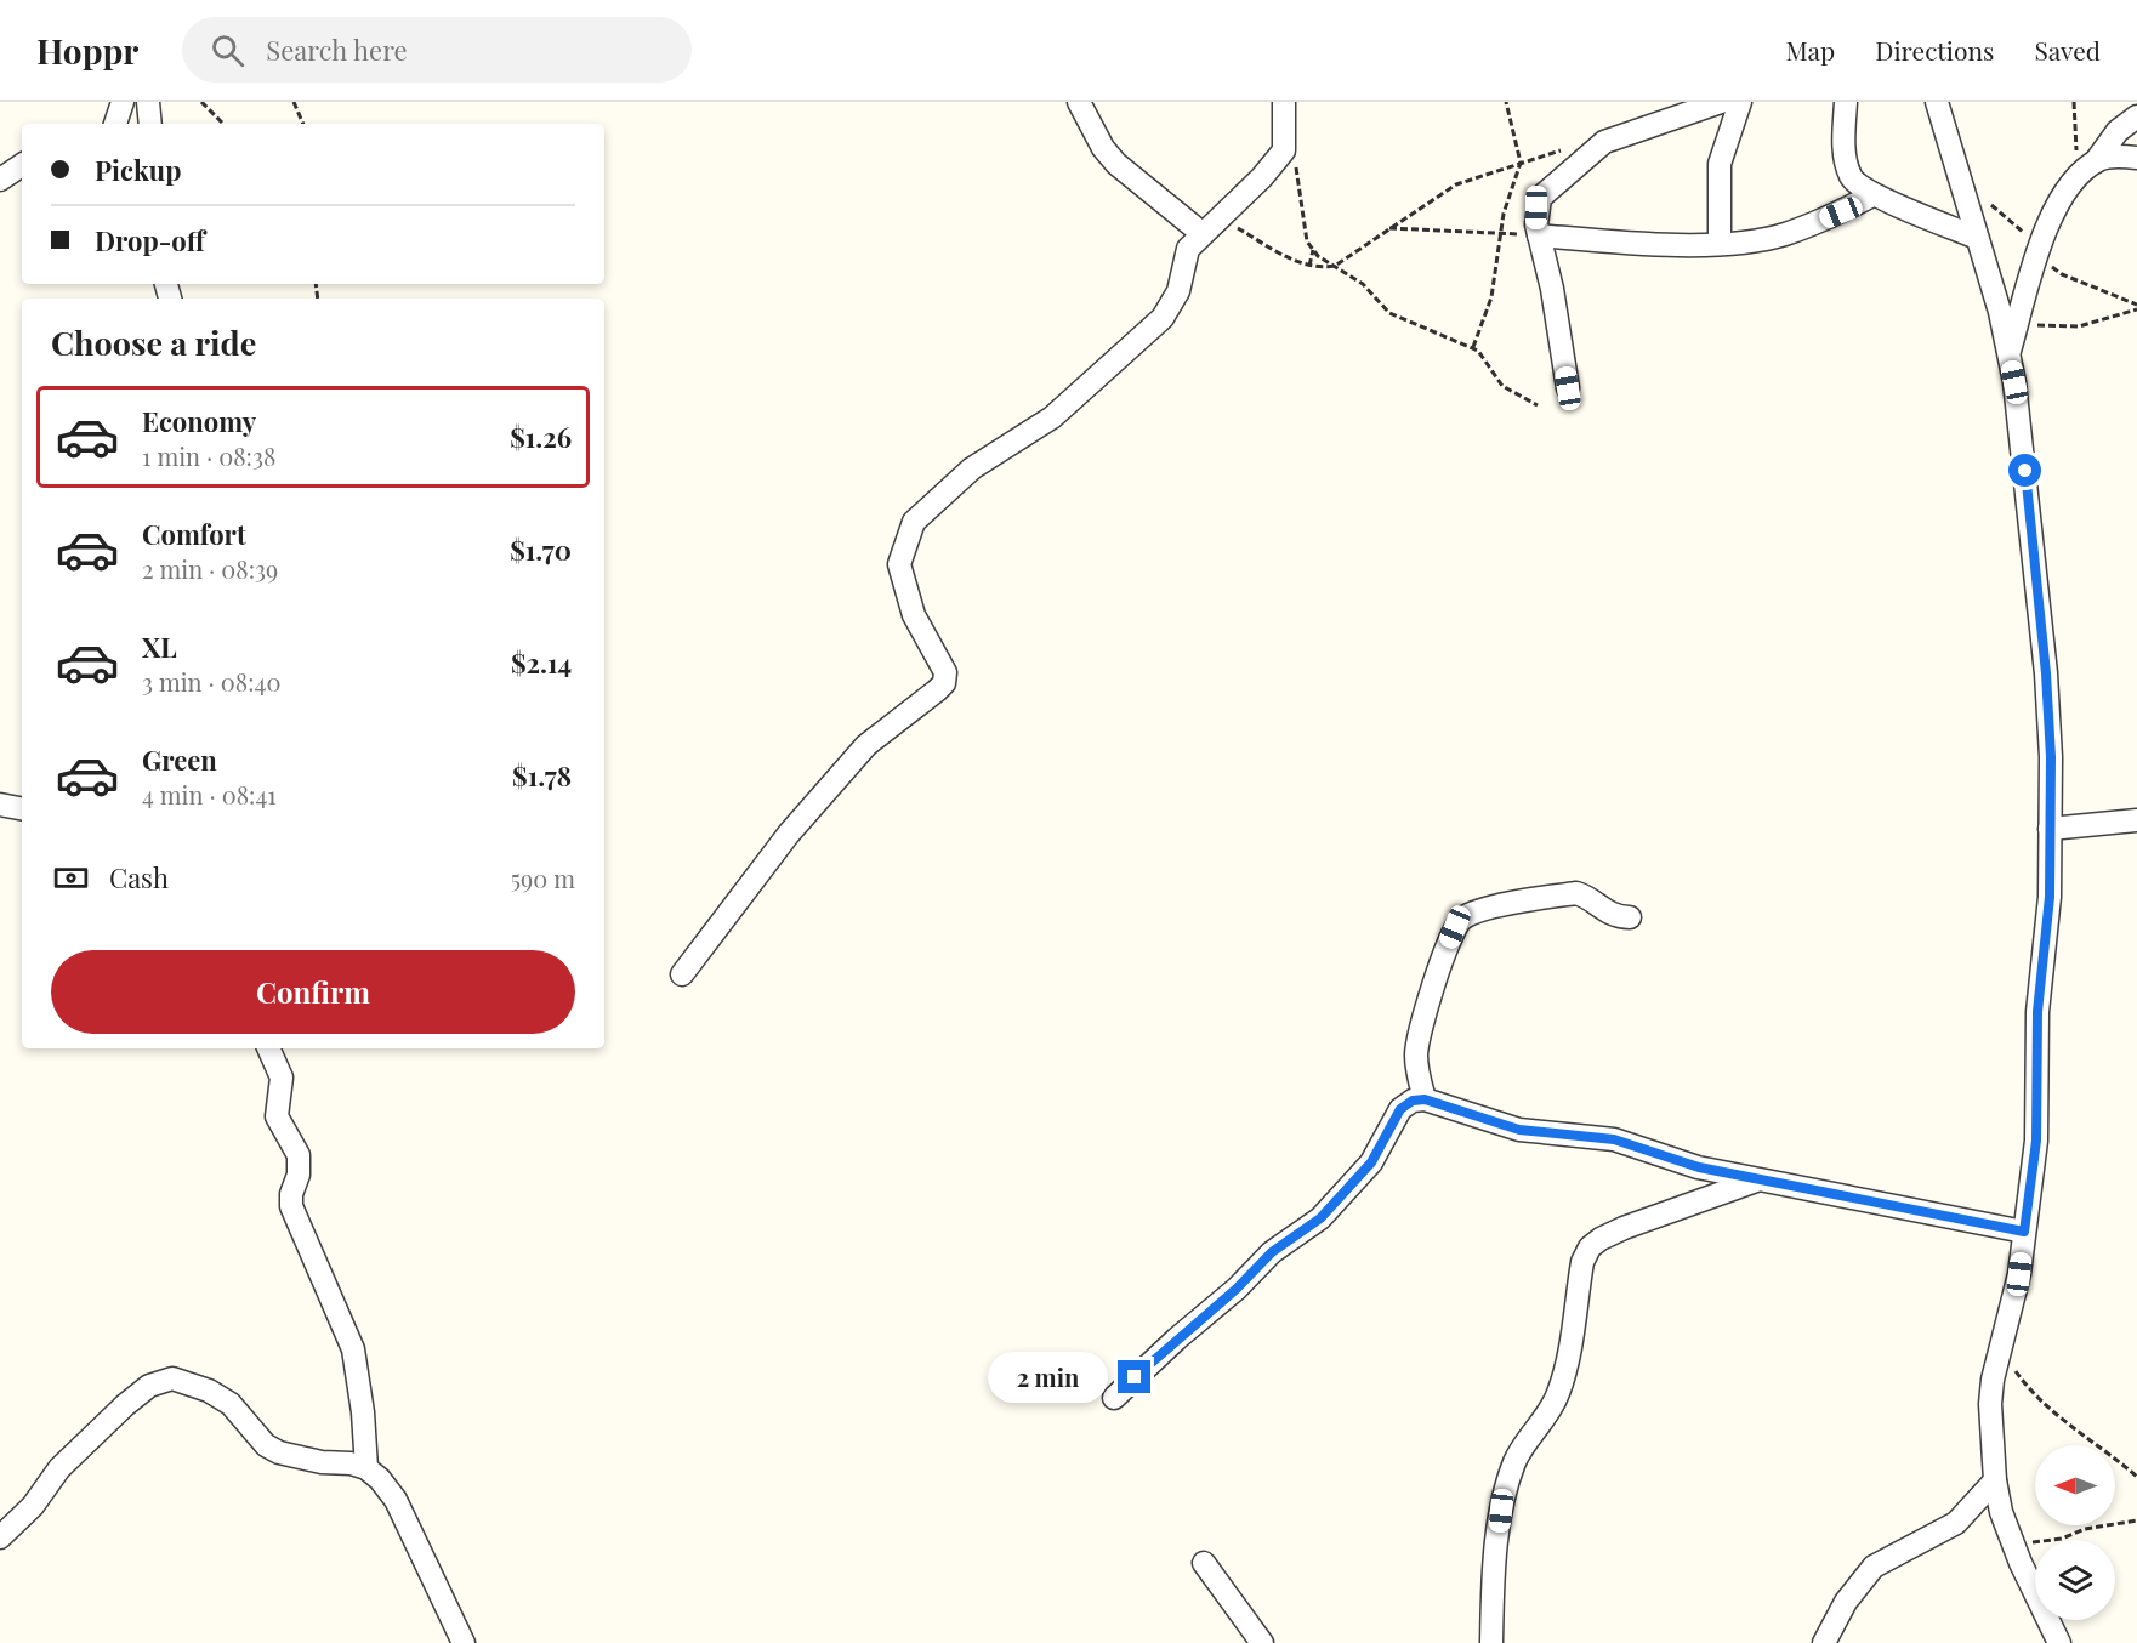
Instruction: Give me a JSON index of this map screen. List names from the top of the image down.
{
  "north": "left",
  "page": {
    "header": "Hoppr",
    "search": "Search here",
    "nav": ["Map", "Directions", "Saved"],
    "banner": ["Pickup", "Drop-off"],
    "heading": "Choose a ride",
    "list": [
      {
        "name": "Economy",
        "note": "1 min · 08:38",
        "value": "$1.26"
      },
      {
        "name": "Comfort",
        "note": "2 min · 08:39",
        "value": "$1.70"
      },
      {
        "name": "XL",
        "note": "3 min · 08:40",
        "value": "$2.14"
      },
      {
        "name": "Green",
        "note": "4 min · 08:41",
        "value": "$1.78"
      }
    ],
    "pay": ["Cash", "590 m"],
    "buttons": "Confirm",
    "bubble": "2 min"
  }
}
